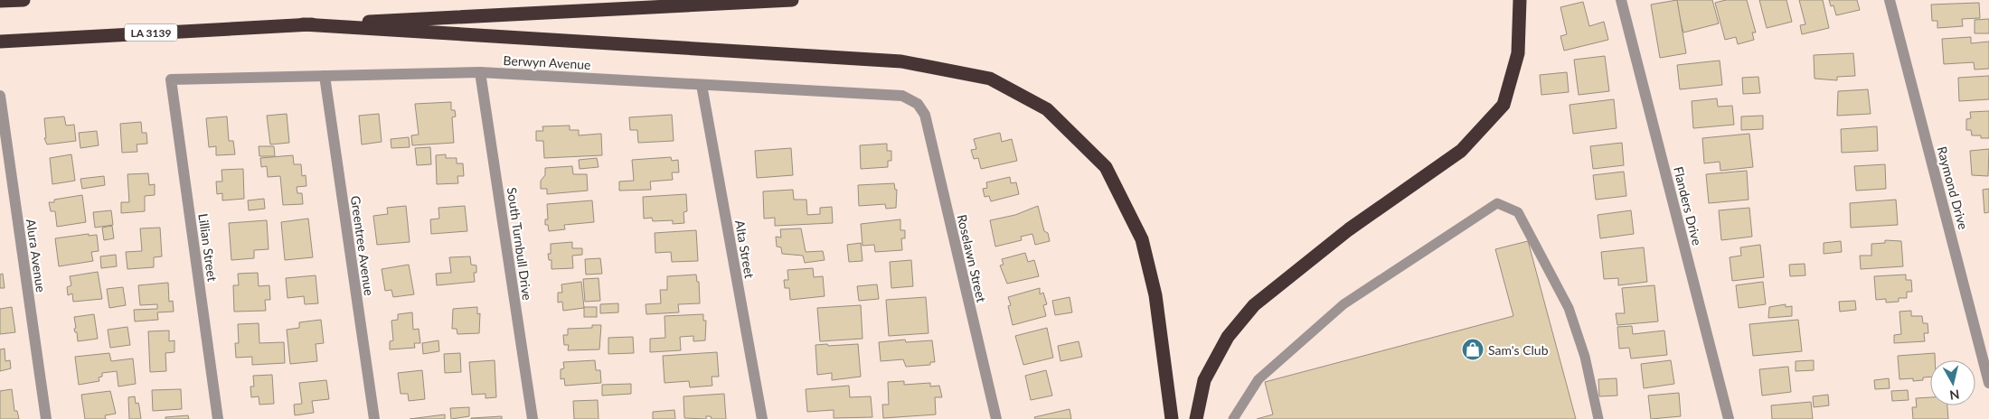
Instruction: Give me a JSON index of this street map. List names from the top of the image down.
{
  "streets": {
    "highway": ["LA 3139"],
    "street": [
      "Berwyn Avenue",
      "Raymond Drive",
      "Flanders Drive",
      "South Turnbull Drive",
      "Greentree Avenue",
      "Lillian Street",
      "Alta Street",
      "Alura Avenue",
      "Roselawn Street"
    ]
  },
  "crossings": [
    ["Berwyn Avenue", "South Turnbull Drive"],
    ["Berwyn Avenue", "Greentree Avenue"],
    ["Berwyn Avenue", "Lillian Street"],
    ["Berwyn Avenue", "Alta Street"],
    ["Berwyn Avenue", "Roselawn Street"]
  ],
  "places": {
    "shop": ["Sam's Club"]
  },
  "north": "bottom"
}
